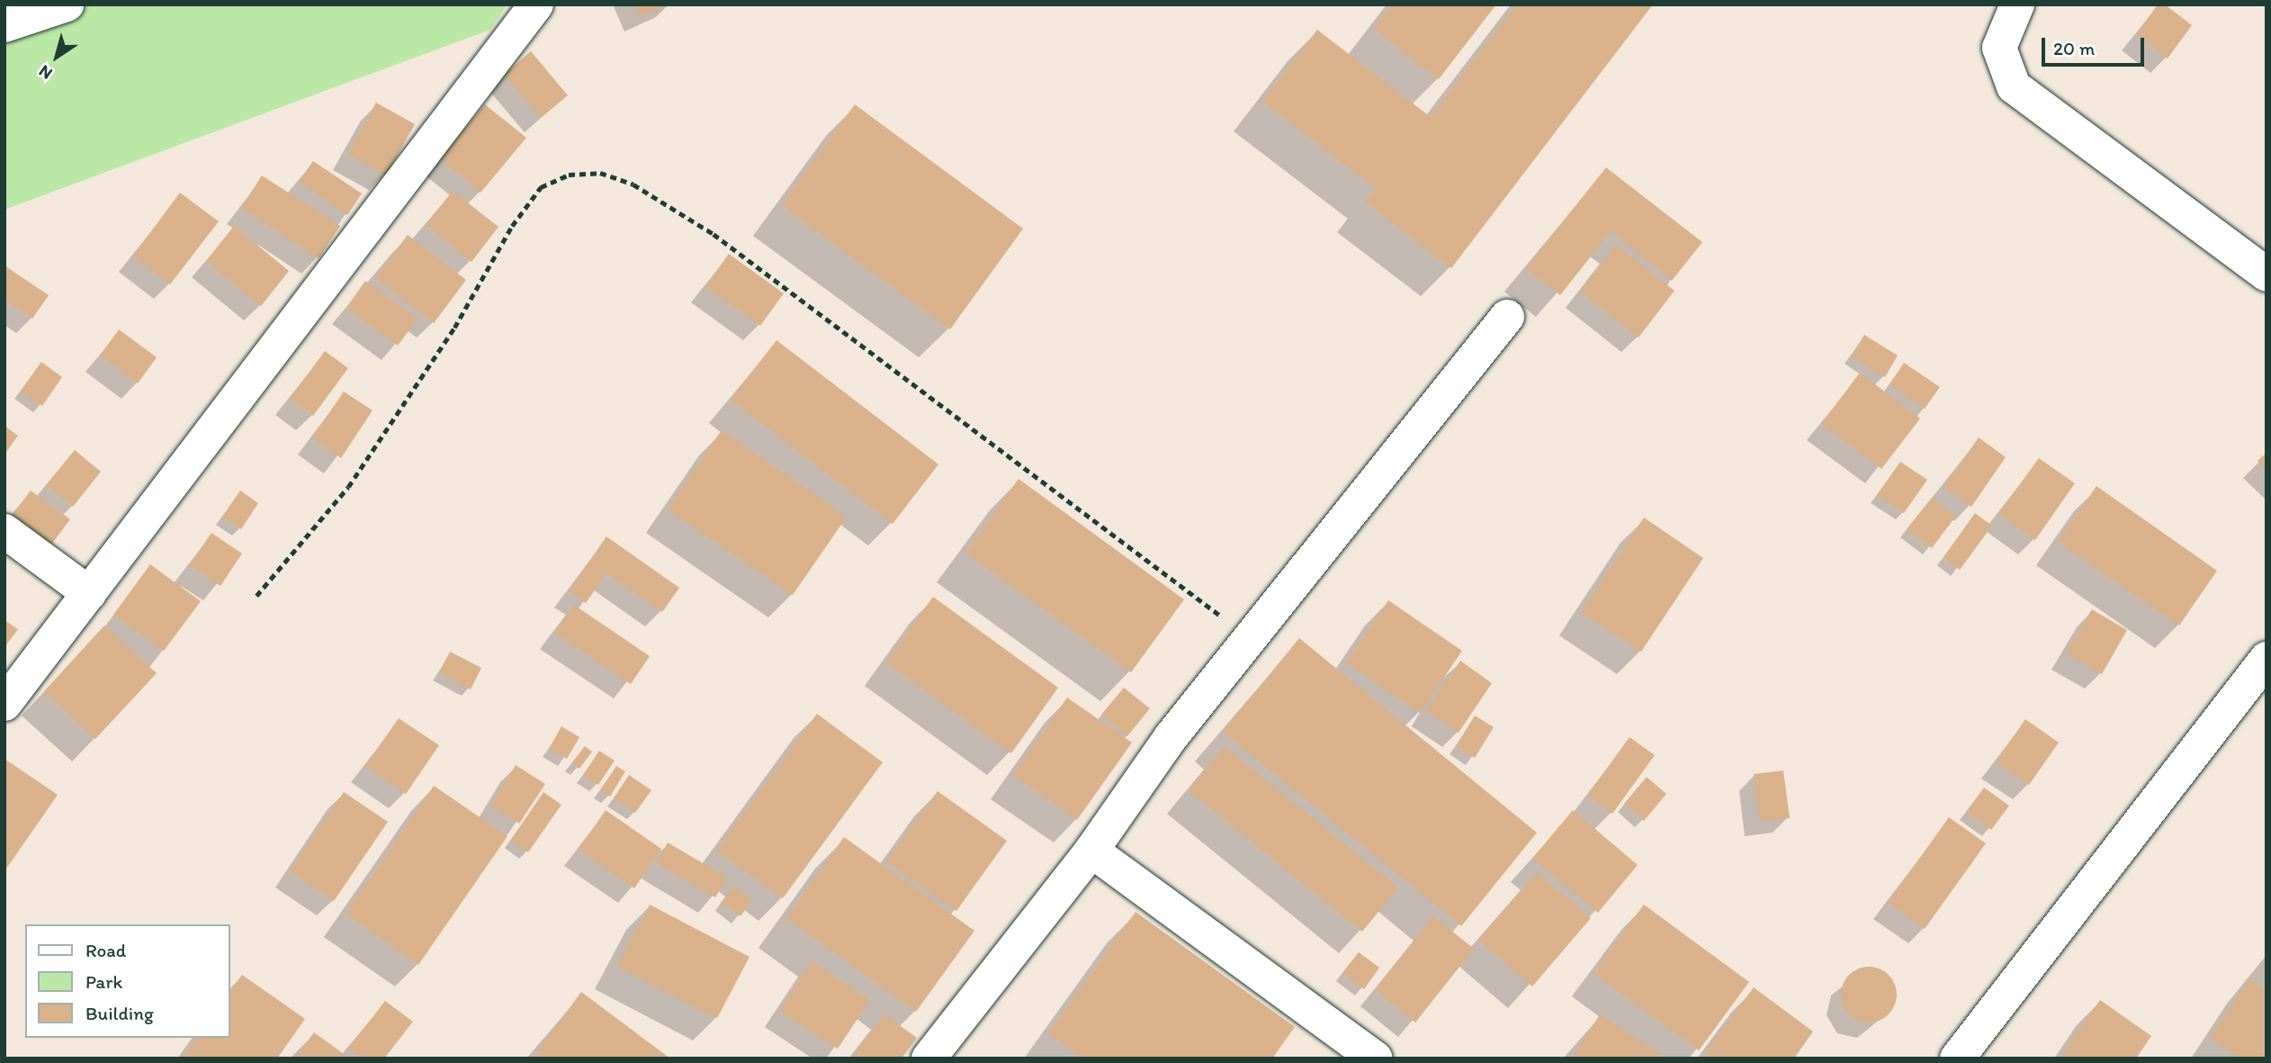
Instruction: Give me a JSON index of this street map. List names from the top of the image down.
{
  "legend": ["Road", "Park", "Building"],
  "scale_bar": "20 m",
  "north": "bottom left"
}
